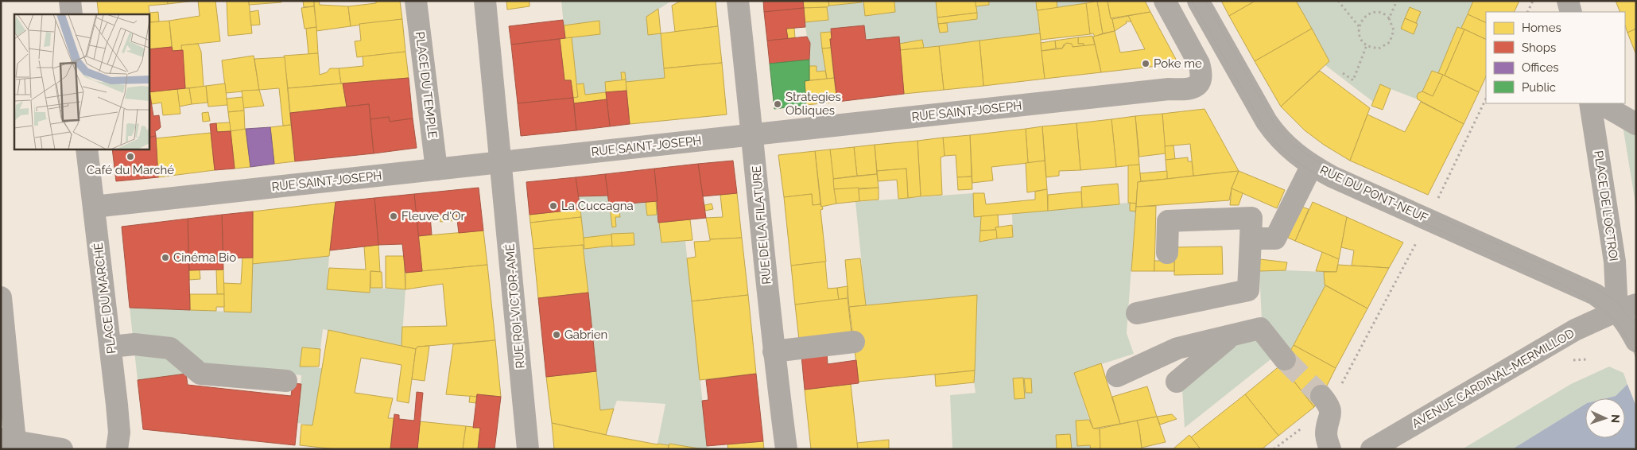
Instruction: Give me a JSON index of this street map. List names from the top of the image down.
{
  "streets": {
    "street": [
      "PLACE DU TEMPLE",
      "RUE SAINT-JOSEPH",
      "RUE DU PONT-NEUF",
      "PLACE DE L'OCTROI",
      "RUE DE LA FILATURE",
      "PLACE DU MARCHÉ",
      "RUE ROI-VICTOR-AMÉ",
      "AVENUE CARDINAL-MERMILLOD"
    ]
  },
  "crossings": [
    ["PLACE DU TEMPLE", "RUE SAINT-JOSEPH"],
    ["RUE SAINT-JOSEPH", "RUE DE LA FILATURE"],
    ["RUE SAINT-JOSEPH", "PLACE DU MARCHÉ"],
    ["RUE SAINT-JOSEPH", "RUE ROI-VICTOR-AMÉ"],
    ["RUE DU PONT-NEUF", "PLACE DE L'OCTROI"],
    ["RUE DU PONT-NEUF", "AVENUE CARDINAL-MERMILLOD"],
    ["PLACE DE L'OCTROI", "AVENUE CARDINAL-MERMILLOD"]
  ],
  "places": [
    "Poke me",
    "Strategies Obliques",
    "Café du Marché",
    "La Cuccagna",
    "Fleuve d'Or",
    "Cinéma Bio",
    "Gabrien"
  ],
  "legend": [
    "Homes",
    "Shops",
    "Offices",
    "Public"
  ],
  "north": "right"
}
